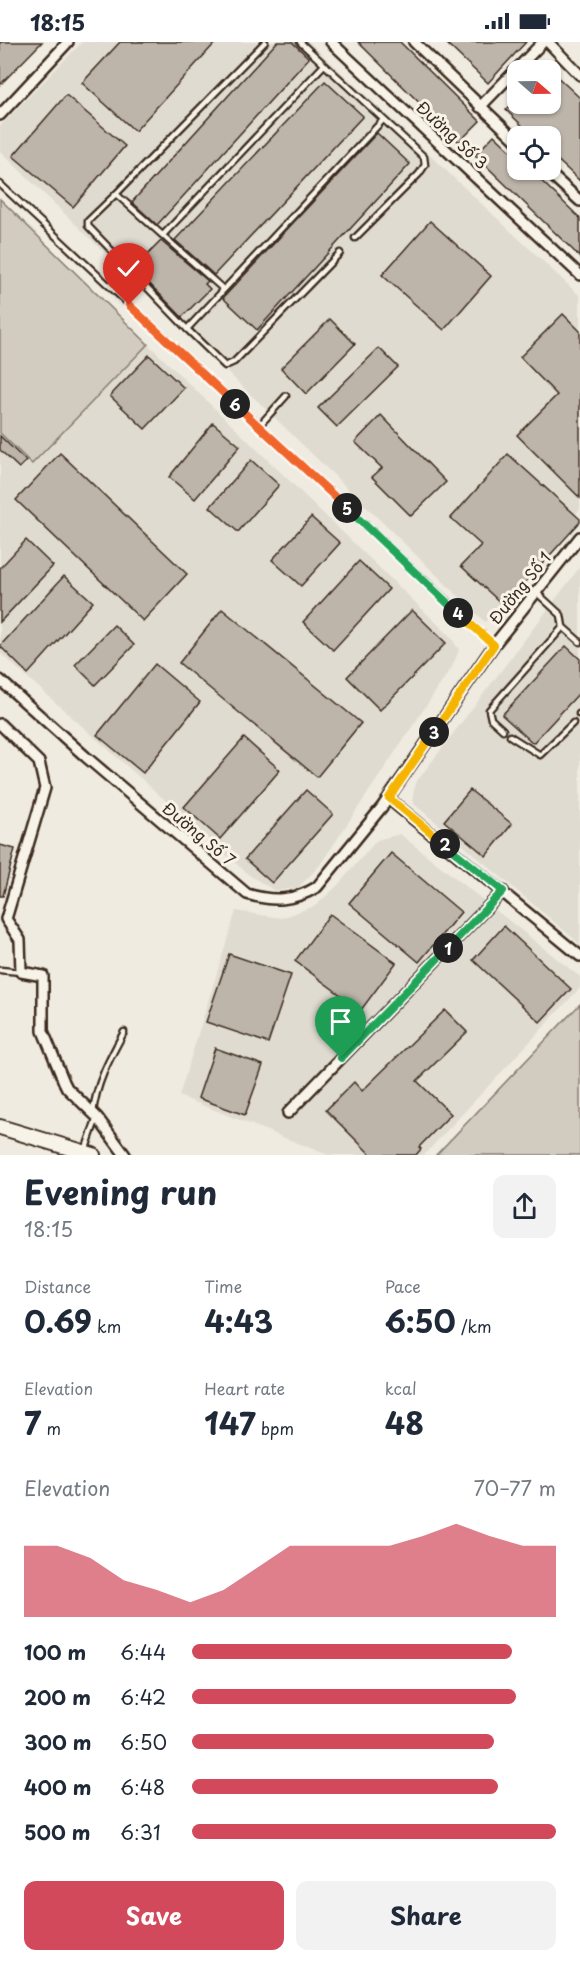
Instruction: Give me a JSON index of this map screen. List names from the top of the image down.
{
  "streets": {
    "street": ["Đường Số 3", "Đường Số 1", "Đường Số 7"]
  },
  "crossings": [
    ["Đường Số 1", "Đường Số 7"]
  ],
  "north": "right",
  "page": {
    "status": "18:15",
    "pins": [
      "6",
      "5",
      "4",
      "3",
      "2",
      "1"
    ],
    "heading": ["Evening run", "18:15"],
    "stats": [
      ["Distance", "0.69 km"],
      ["Time", "4:43"],
      ["Pace", "6:50 /km"],
      ["Elevation", "7 m"],
      ["Heart rate", "147 bpm"],
      ["kcal", "48"]
    ],
    "chart": ["Elevation", "70–77 m"],
    "list": [
      {
        "name": "100 m",
        "note": "6:44"
      },
      {
        "name": "200 m",
        "note": "6:42"
      },
      {
        "name": "300 m",
        "note": "6:50"
      },
      {
        "name": "400 m",
        "note": "6:48"
      },
      {
        "name": "500 m",
        "note": "6:31"
      }
    ],
    "buttons": ["Save", "Share"]
  }
}
